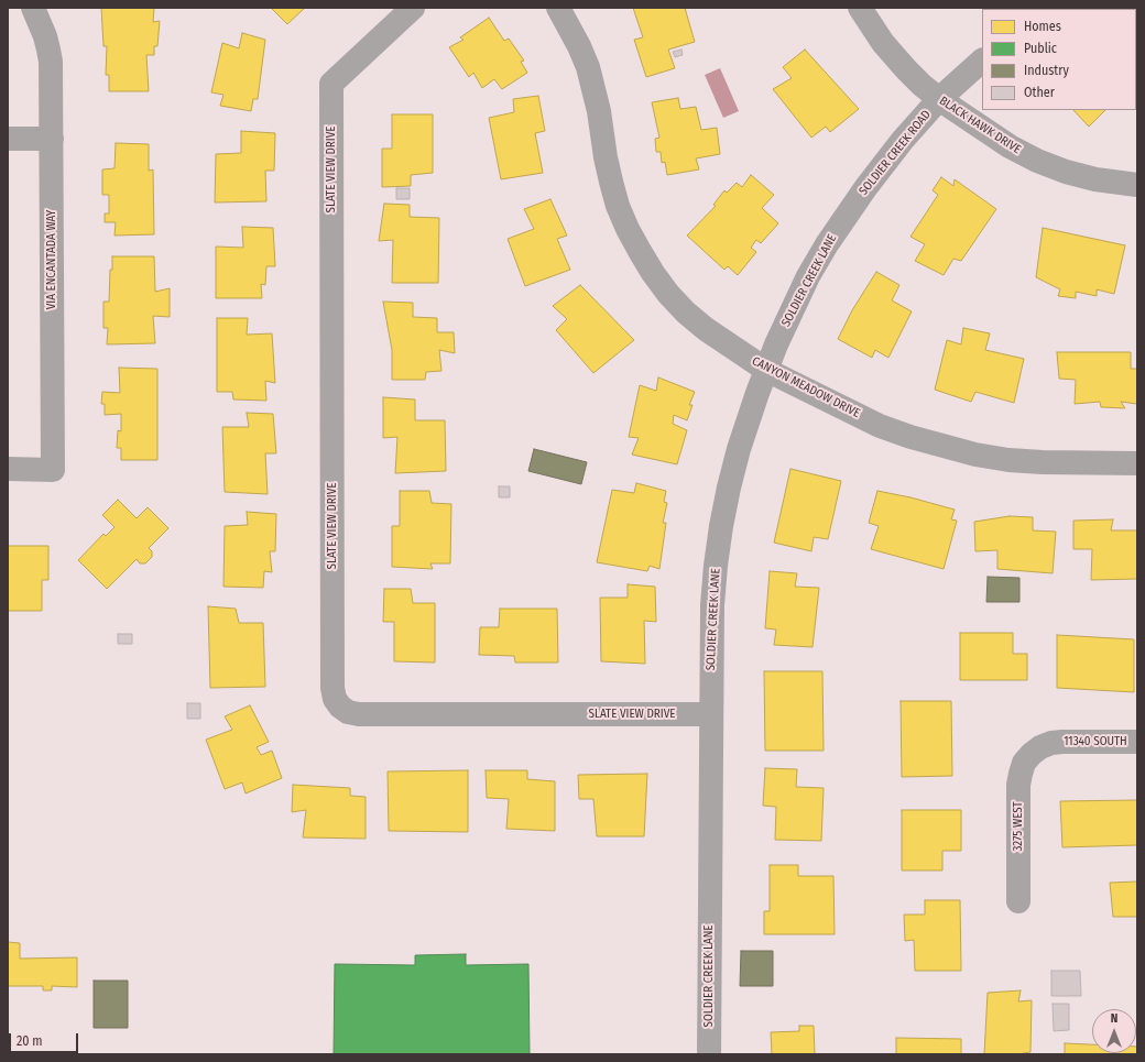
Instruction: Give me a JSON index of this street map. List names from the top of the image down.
{
  "streets": {
    "street": [
      "BLACK HAWK DRIVE",
      "SOLDIER CREEK ROAD",
      "SLATE VIEW DRIVE",
      "VIA ENCANTADA WAY",
      "SOLDIER CREEK LANE",
      "CANYON MEADOW DRIVE",
      "11340 SOUTH",
      "3275 WEST"
    ]
  },
  "crossings": [
    ["BLACK HAWK DRIVE", "SOLDIER CREEK ROAD"],
    ["SOLDIER CREEK ROAD", "SOLDIER CREEK LANE"],
    ["SLATE VIEW DRIVE", "SOLDIER CREEK LANE"],
    ["SOLDIER CREEK LANE", "CANYON MEADOW DRIVE"],
    ["11340 SOUTH", "3275 WEST"]
  ],
  "legend": [
    "Homes",
    "Public",
    "Industry",
    "Other"
  ],
  "scale_bar": "20 m",
  "north": "top"
}
